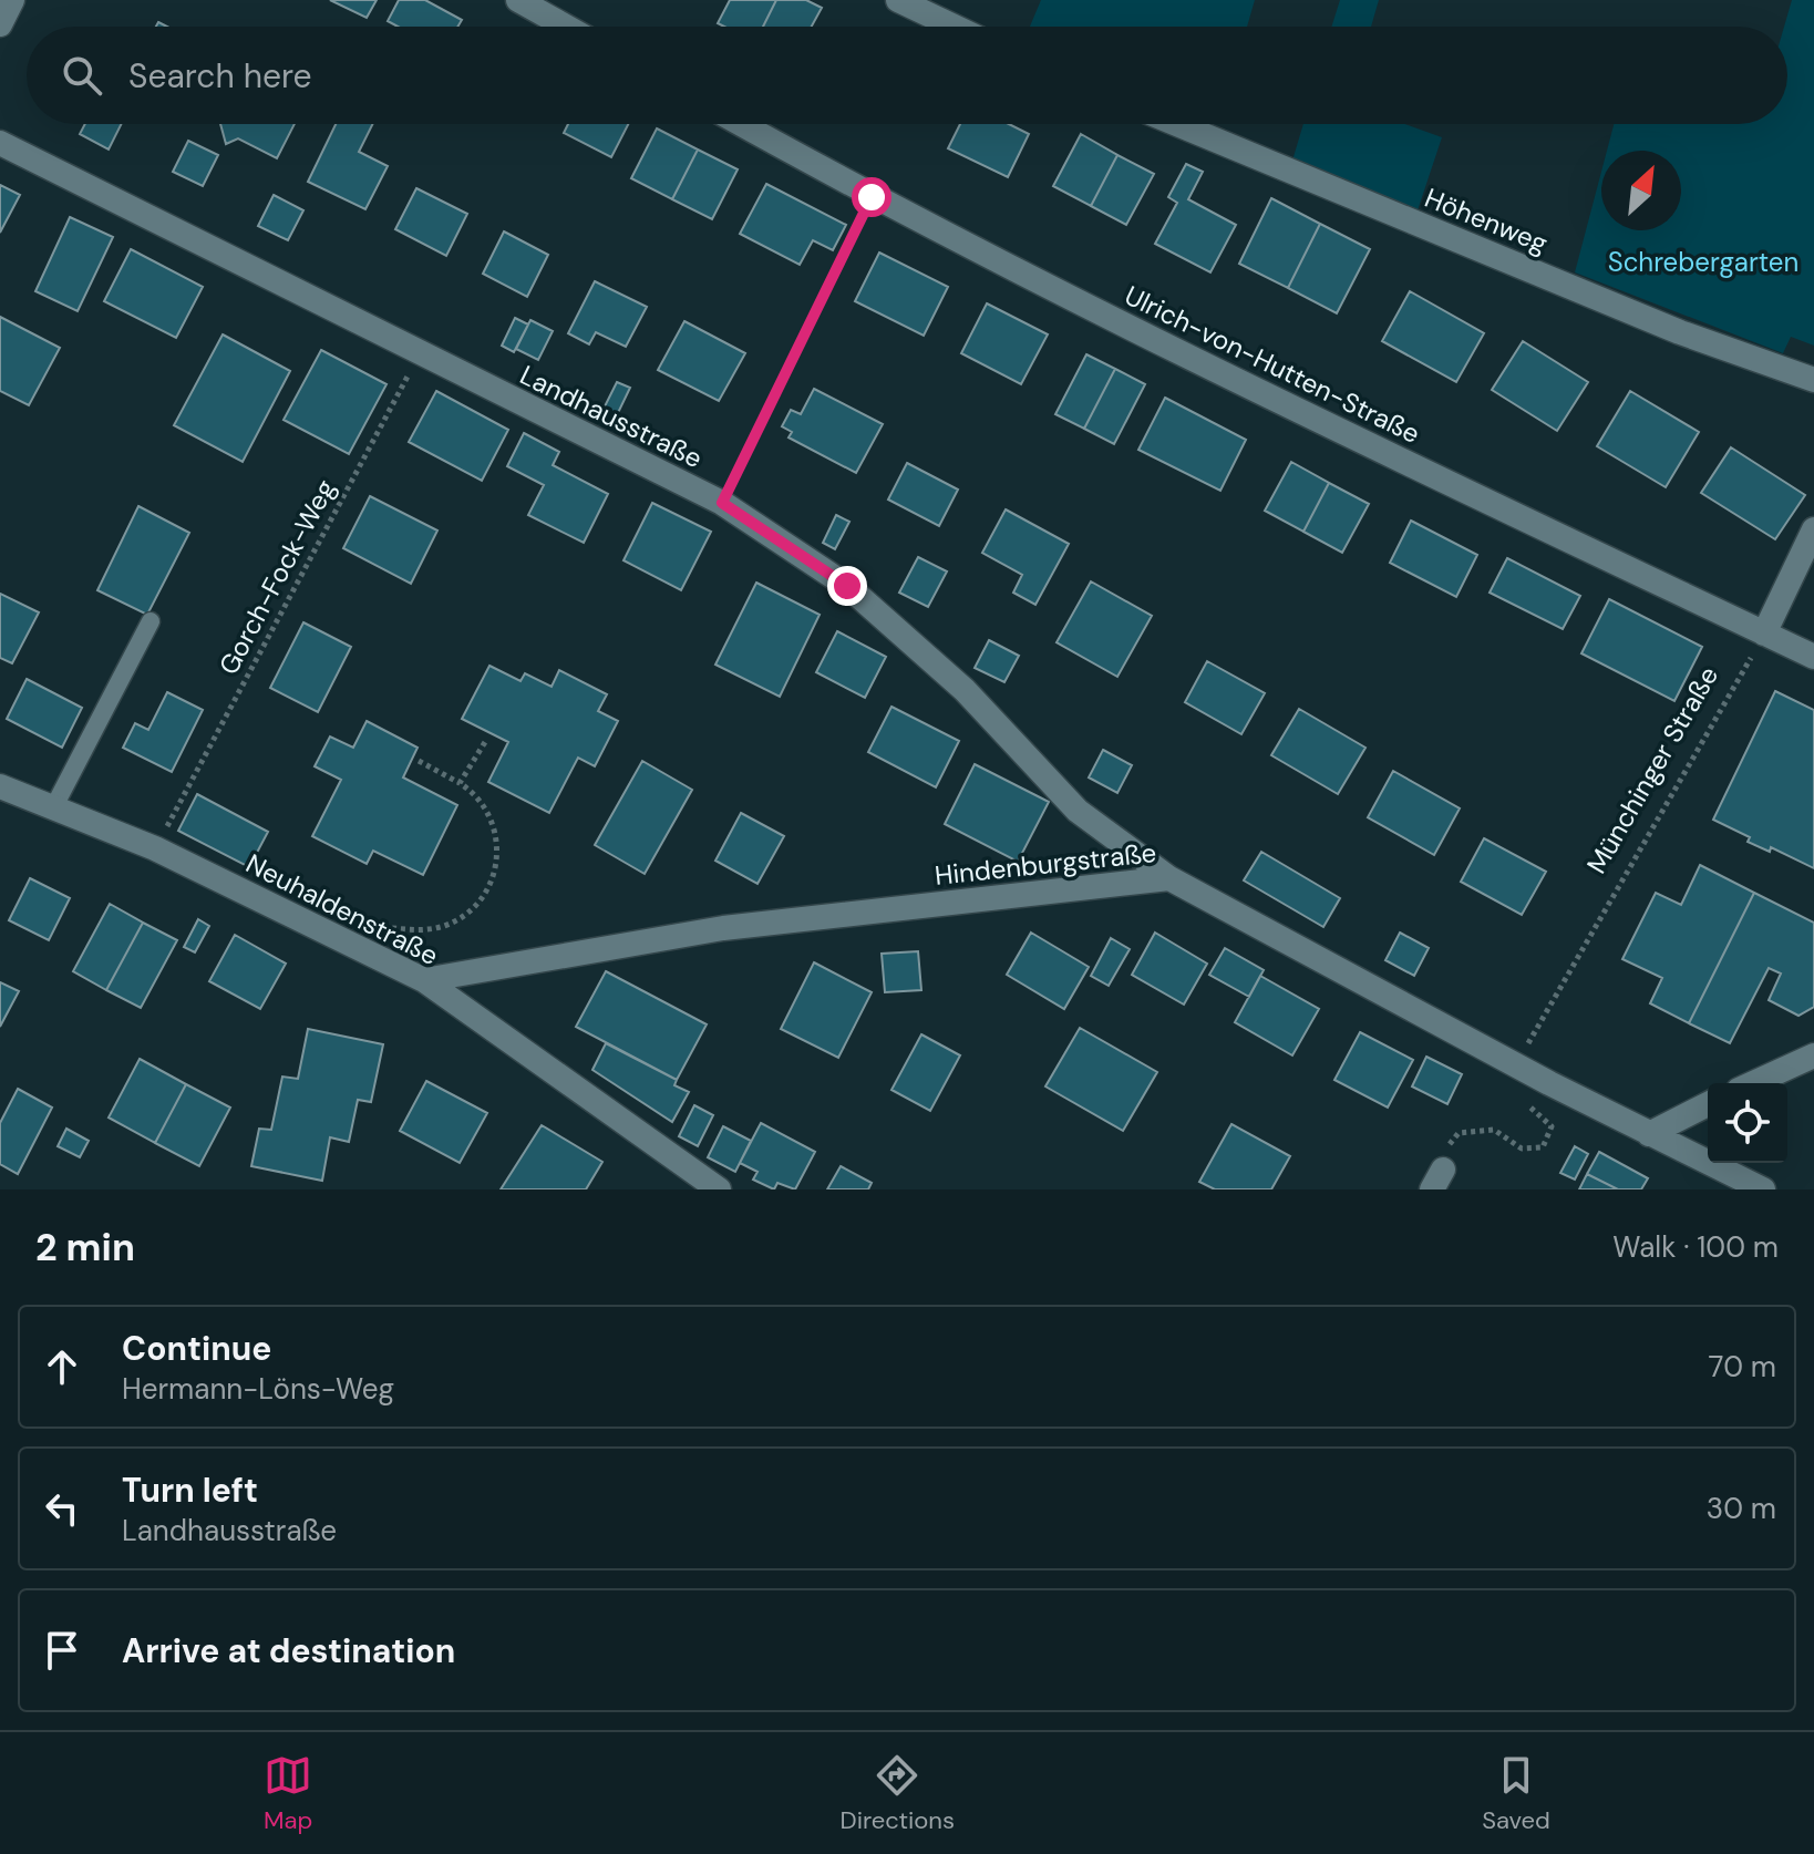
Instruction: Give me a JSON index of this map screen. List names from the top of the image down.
{
  "streets": {
    "street": [
      "Höhenweg",
      "Ulrich-von-Hutten-Straße",
      "Landhausstraße",
      "Hindenburgstraße",
      "Neuhaldenstraße"
    ],
    "path": ["Gorch-Fock-Weg", "Münchinger Straße"]
  },
  "crossings": [
    ["Ulrich-von-Hutten-Straße", "Münchinger Straße"],
    ["Landhausstraße", "Gorch-Fock-Weg"],
    ["Landhausstraße", "Hindenburgstraße"],
    ["Hindenburgstraße", "Neuhaldenstraße"]
  ],
  "parks": ["Schrebergarten"],
  "north": "top right",
  "page": {
    "search": "Search here",
    "heading": ["2 min", "Walk · 100 m"],
    "list": [
      ["Continue", "Hermann-Löns-Weg", "70 m"],
      ["Turn left", "Landhausstraße", "30 m"],
      "Arrive at destination"
    ],
    "nav": ["Map", "Directions", "Saved"]
  }
}
